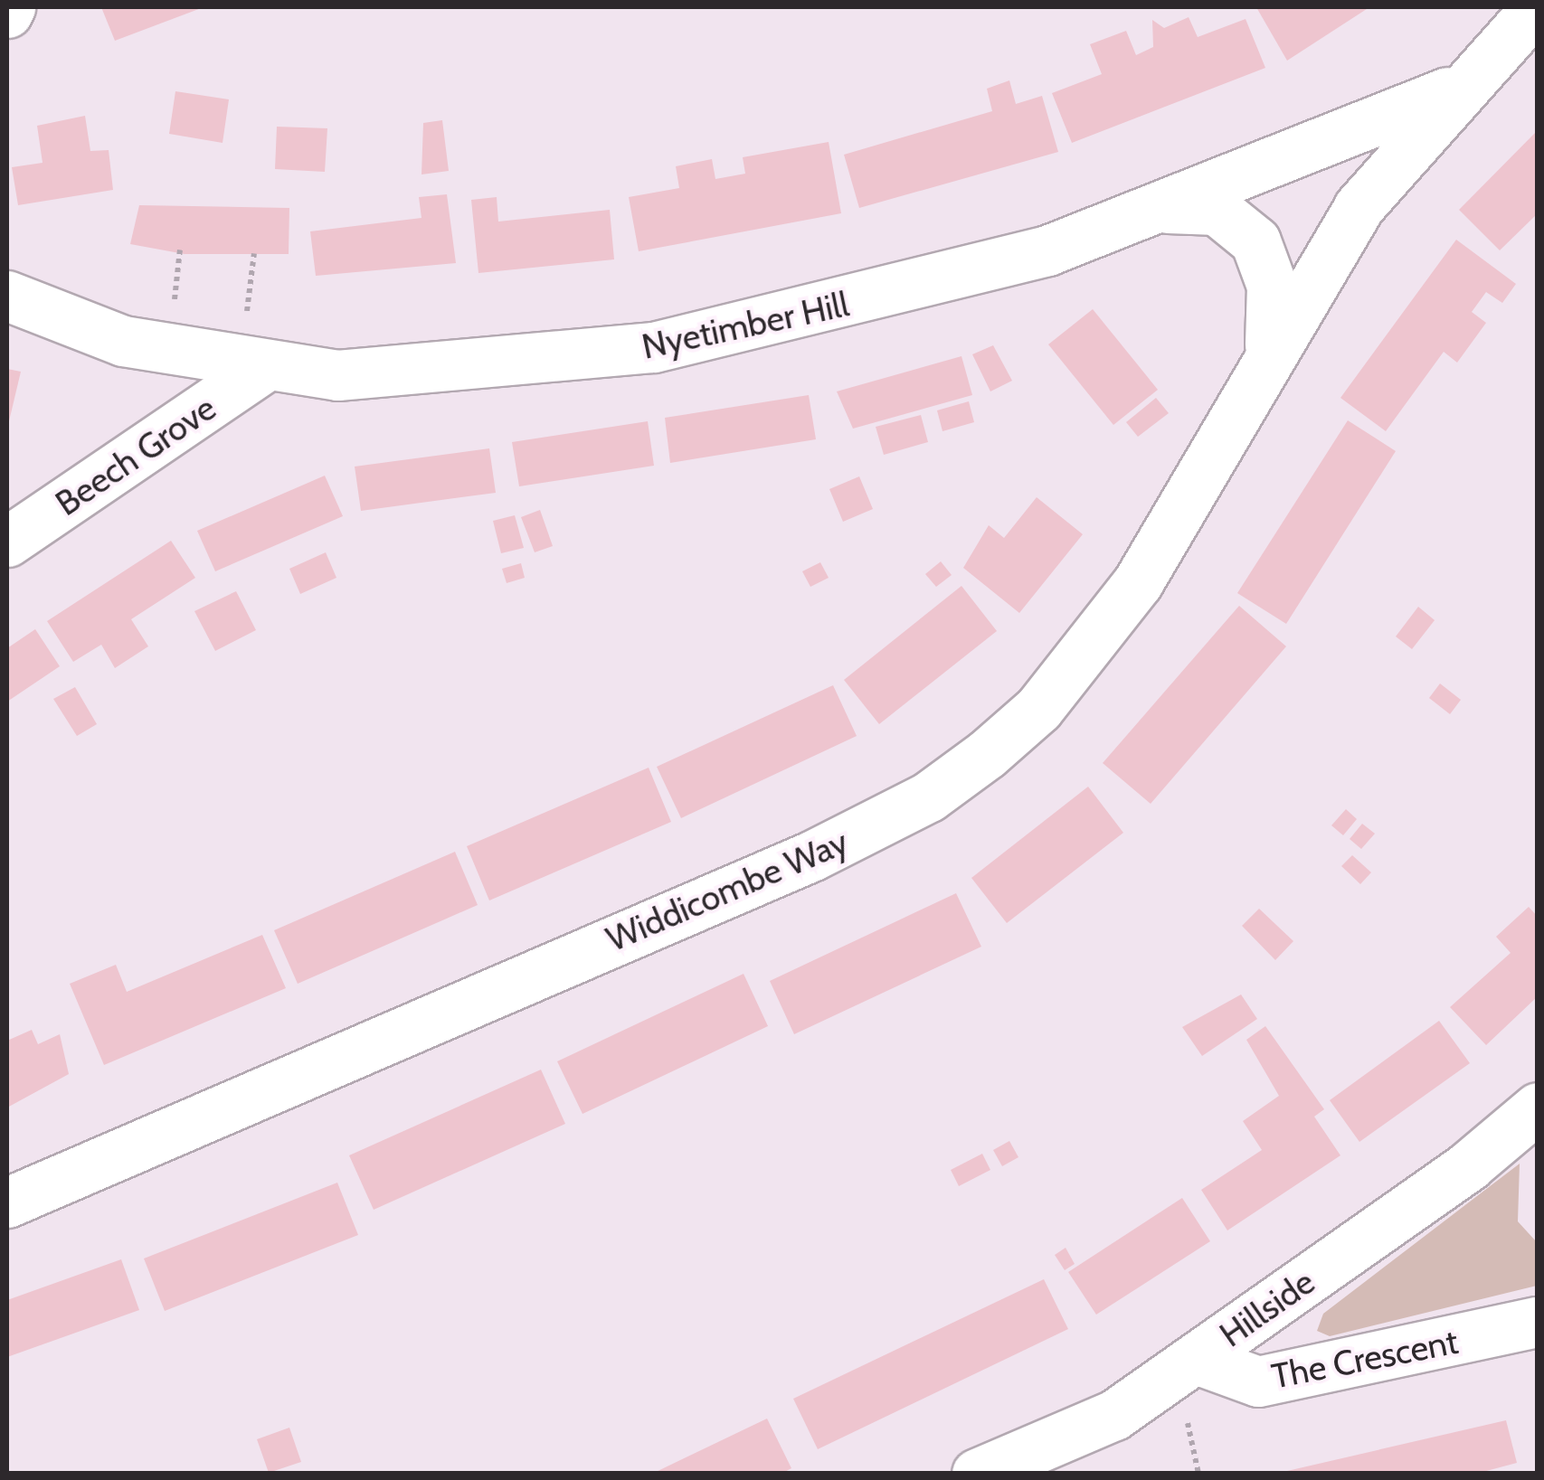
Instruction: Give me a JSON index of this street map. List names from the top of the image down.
{
  "streets": {
    "street": [
      "Nyetimber Hill",
      "Beech Grove",
      "Widdicombe Way",
      "Hillside",
      "The Crescent"
    ]
  },
  "crossings": [
    ["Nyetimber Hill", "Beech Grove"],
    ["Nyetimber Hill", "Widdicombe Way"],
    ["Hillside", "The Crescent"]
  ]
}
